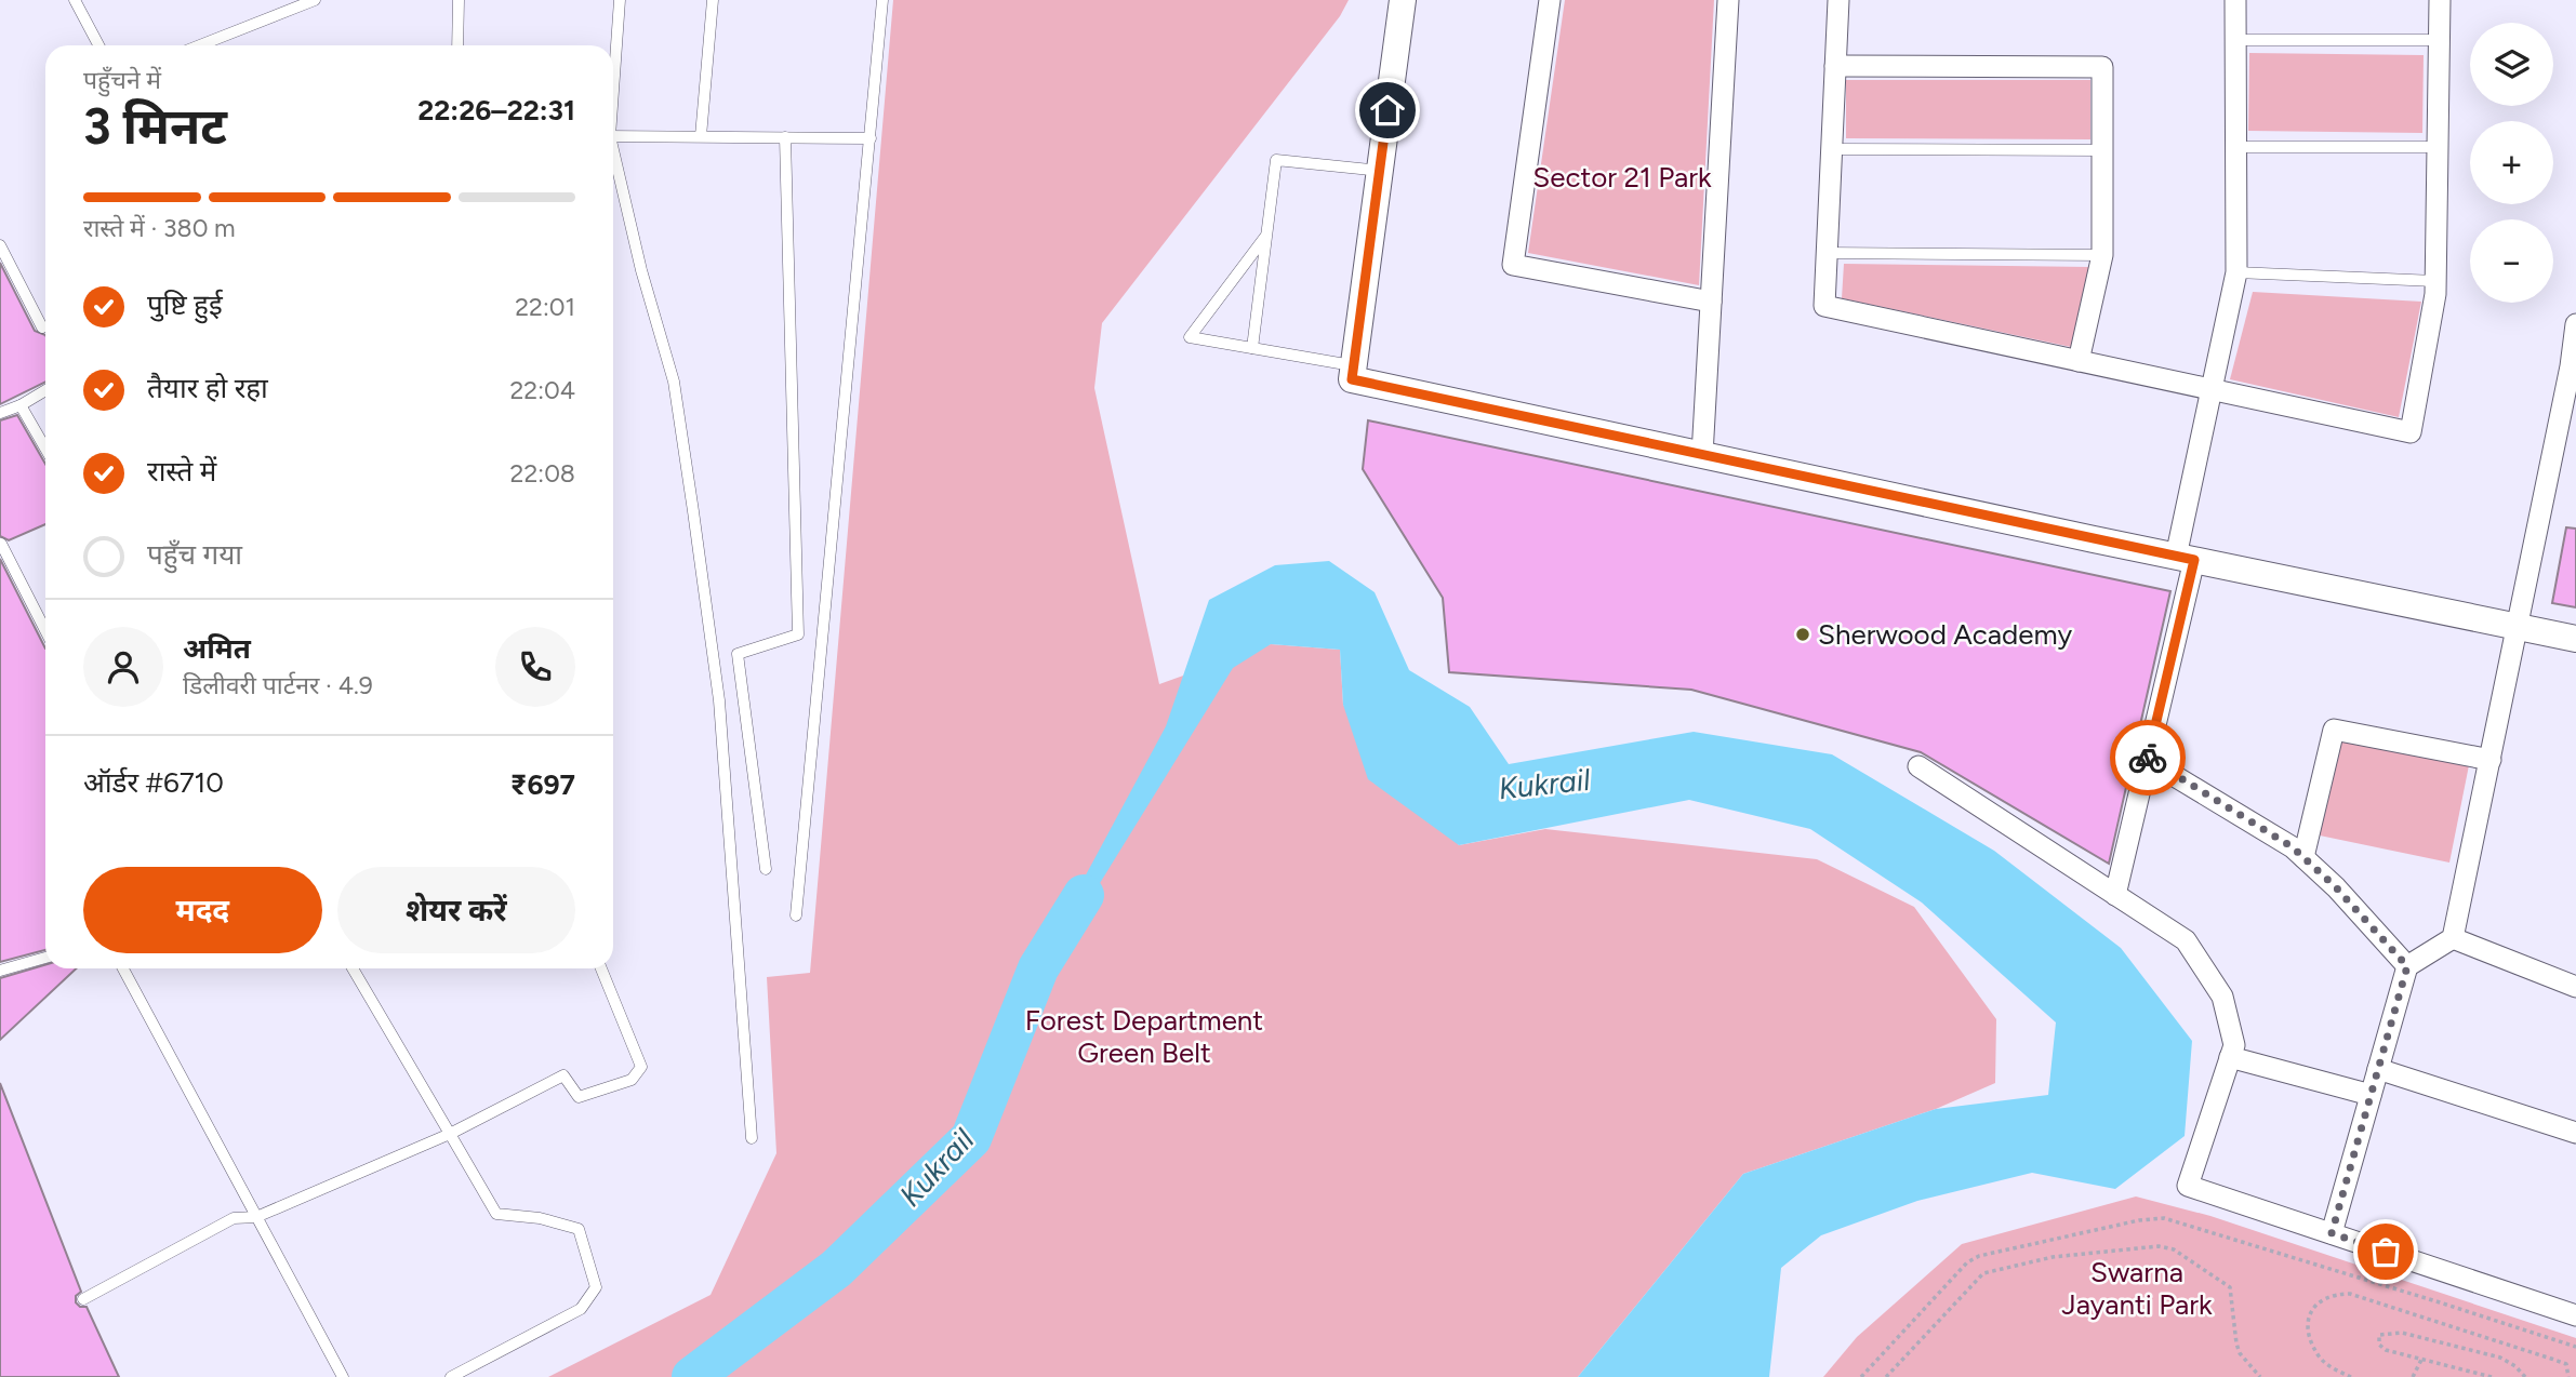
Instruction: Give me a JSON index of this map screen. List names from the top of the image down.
{
  "water": ["Kukrail"],
  "parks": ["Sector 21 Park", "Forest Department Green Belt", "Swarna Jayanti Park"],
  "places": ["Sherwood Academy"],
  "page": {
    "map_buttons": ["+", "−"],
    "heading": ["3 मिनट", "पहुँचने में", "22:26–22:31"],
    "panel": [
      "अमित",
      "डिलीवरी पार्टनर · 4.9",
      "ऑर्डर #6710",
      "₹697"
    ],
    "bar": "रास्ते में · 380 m",
    "list": [
      ["पुष्टि हुई", "22:01"],
      ["तैयार हो रहा", "22:04"],
      ["रास्ते में", "22:08"],
      "पहुँच गया"
    ],
    "buttons": ["मदद", "शेयर करें"]
  }
}
